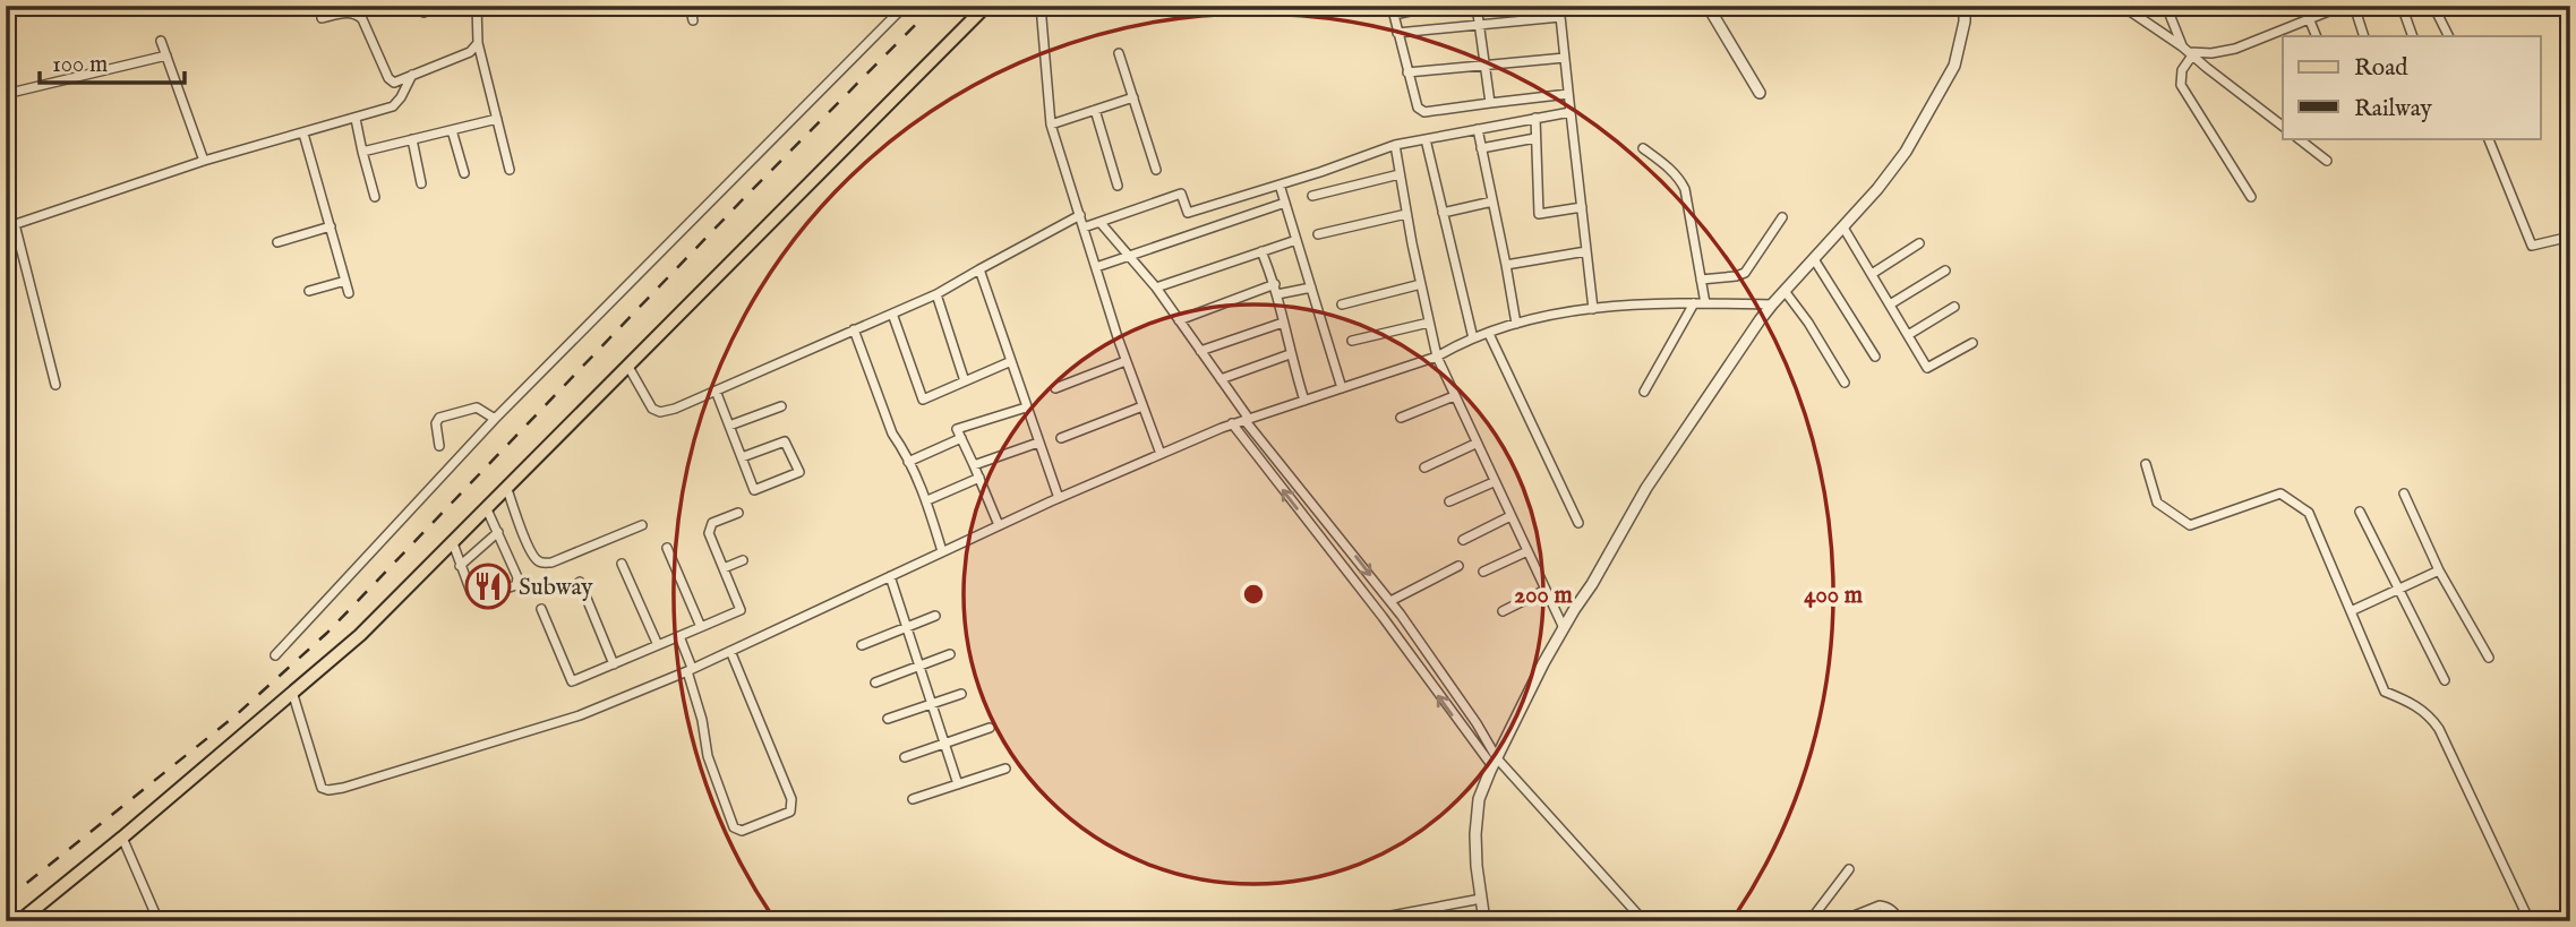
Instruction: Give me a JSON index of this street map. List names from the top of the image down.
{
  "places": {
    "restaurant": ["Subway"]
  },
  "legend": ["Road", "Railway"],
  "scale_bar": "100 m",
  "rings": ["200 m", "400 m"]
}
